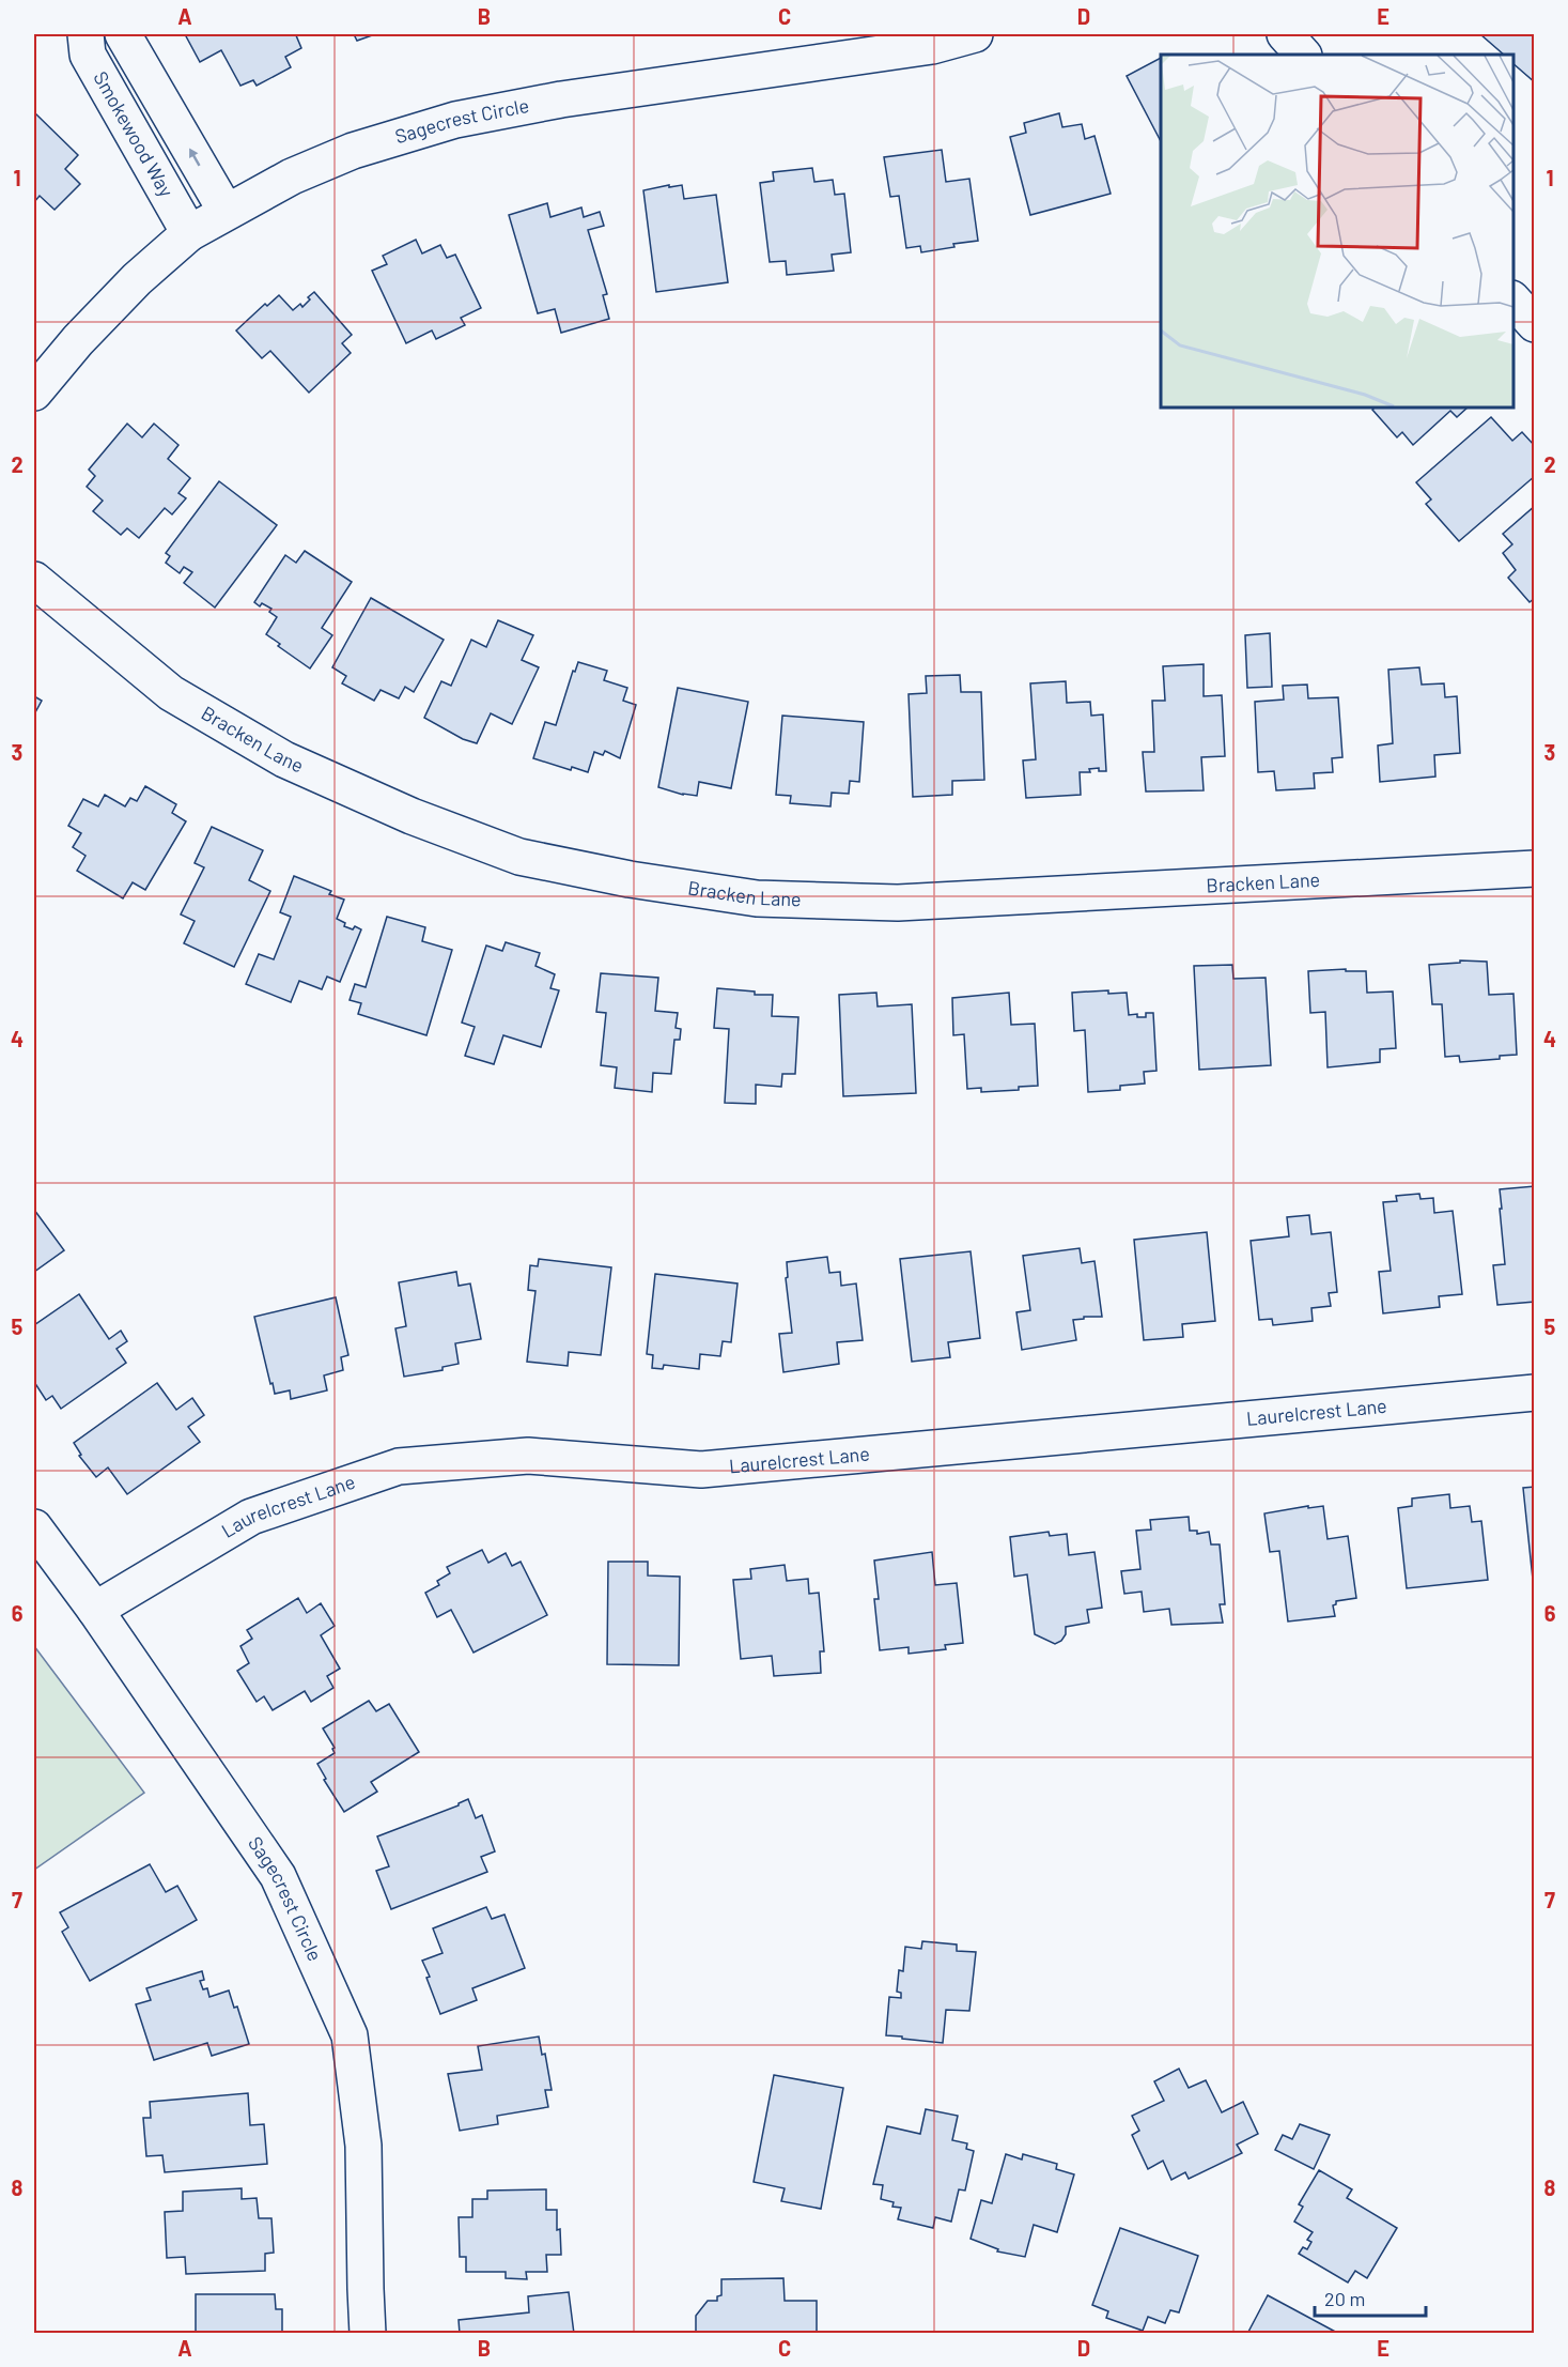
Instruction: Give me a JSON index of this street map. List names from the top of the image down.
{
  "streets": {
    "street": [
      "Sagecrest Circle",
      "Smokewood Way",
      "Bracken Lane",
      "Laurelcrest Lane"
    ]
  },
  "crossings": [
    ["Sagecrest Circle", "Smokewood Way"],
    ["Sagecrest Circle", "Laurelcrest Lane"]
  ],
  "scale_bar": "20 m",
  "grid": {
    "columns": [
      "A",
      "B",
      "C",
      "D",
      "E"
    ],
    "rows": [
      "1",
      "2",
      "3",
      "4",
      "5",
      "6",
      "7",
      "8"
    ]
  }
}
